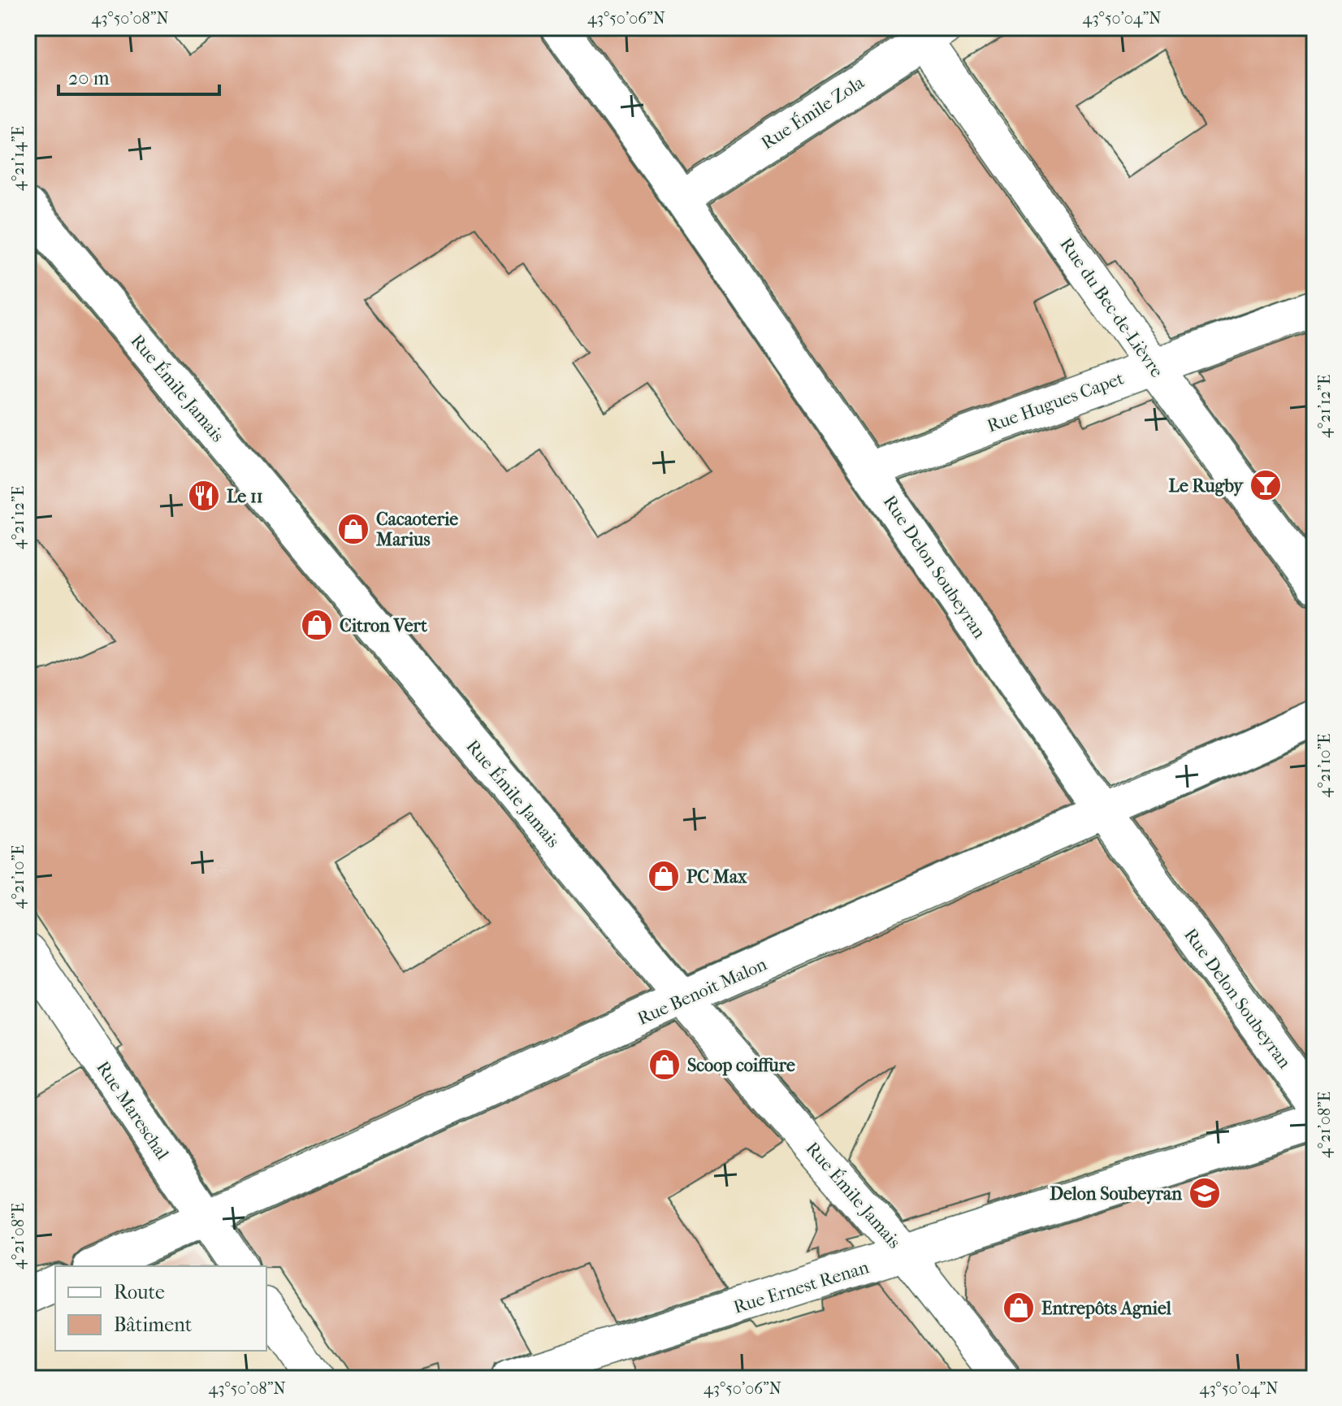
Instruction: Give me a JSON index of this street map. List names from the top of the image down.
{
  "streets": {
    "street": [
      "Rue Émile Zola",
      "Rue du Bec-de-Lièvre",
      "Rue Émile Jamais",
      "Rue Hugues Capet",
      "Rue Delon Soubeyran",
      "Rue Benoit Malon",
      "Rue Mareschal",
      "Rue Ernest Renan"
    ]
  },
  "crossings": [
    ["Rue Émile Zola", "Rue du Bec-de-Lièvre"],
    ["Rue Émile Zola", "Rue Delon Soubeyran"],
    ["Rue du Bec-de-Lièvre", "Rue Hugues Capet"],
    ["Rue Émile Jamais", "Rue Benoit Malon"],
    ["Rue Émile Jamais", "Rue Ernest Renan"],
    ["Rue Hugues Capet", "Rue Delon Soubeyran"],
    ["Rue Delon Soubeyran", "Rue Benoit Malon"],
    ["Rue Benoit Malon", "Rue Mareschal"]
  ],
  "places": {
    "bar": ["Le Rugby"],
    "restaurant": ["Le 11"],
    "shop": [
      "Cacaoterie Marius",
      "Citron Vert",
      "PC Max",
      "Scoop coiffure",
      "Entrepôts Agniel"
    ],
    "school or university": ["Delon Soubeyran"]
  },
  "legend": ["Route", "Bâtiment"],
  "scale_bar": "20 m",
  "coordinates": [
    "43°50'08\"N",
    "43°50'06\"N",
    "43°50'04\"N",
    "4°21'14\"E",
    "4°21'12\"E",
    "4°21'10\"E",
    "4°21'08\"E"
  ]
}
